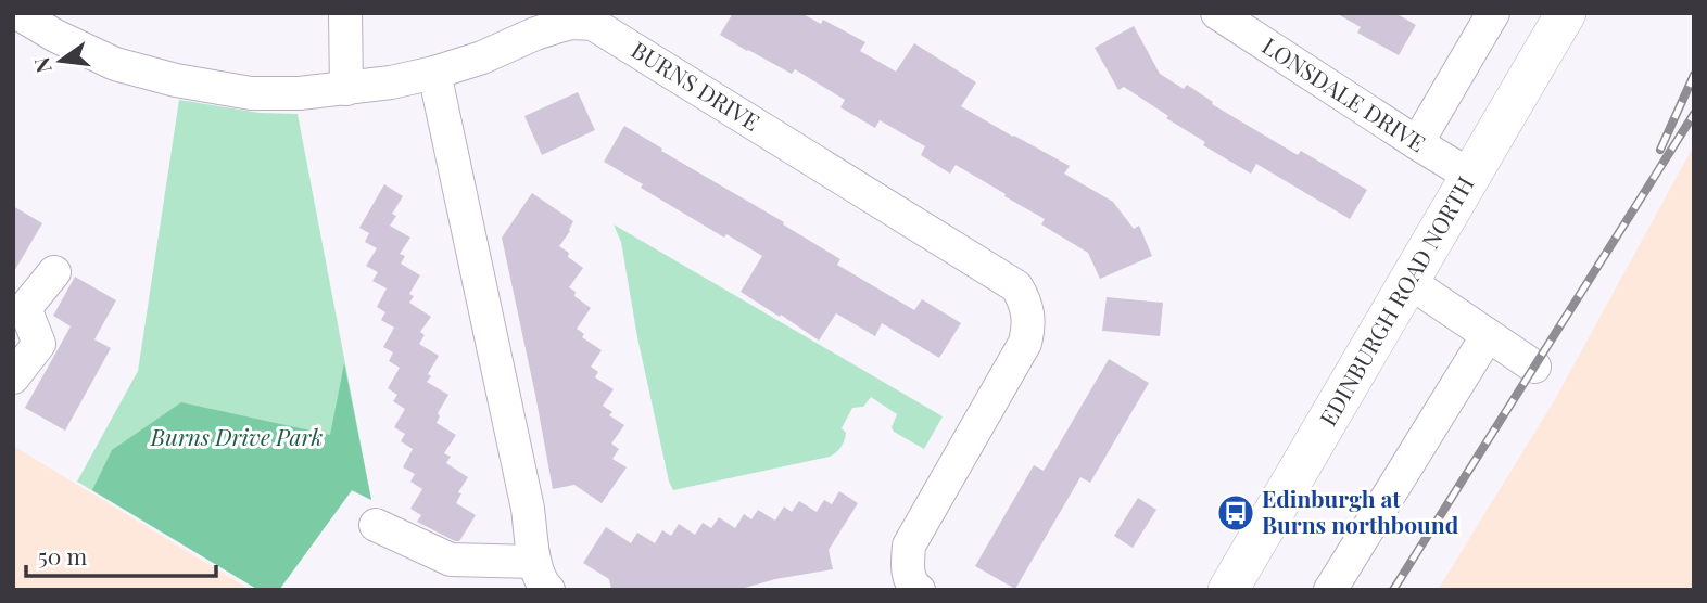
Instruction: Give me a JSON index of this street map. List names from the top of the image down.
{
  "streets": {
    "main road": ["EDINBURGH ROAD NORTH"],
    "street": ["BURNS DRIVE", "LONSDALE DRIVE"]
  },
  "crossings": [
    ["LONSDALE DRIVE", "EDINBURGH ROAD NORTH"]
  ],
  "parks": ["Burns Drive Park"],
  "places": {
    "bus stop": ["Edinburgh at Burns northbound"]
  },
  "scale_bar": "50 m",
  "north": "left"
}
